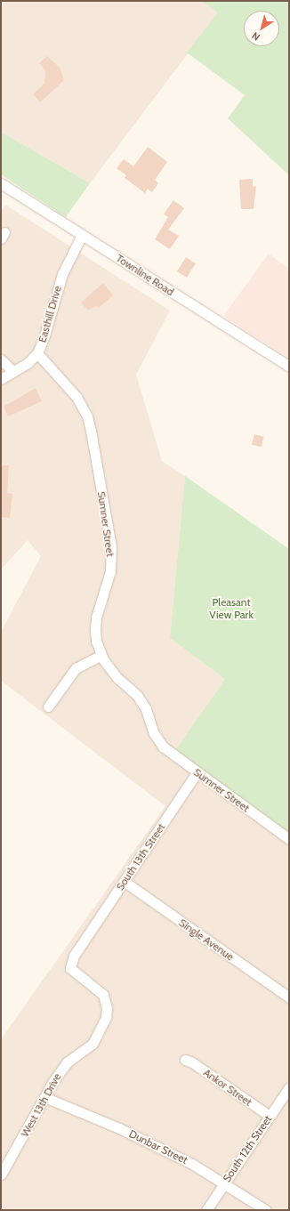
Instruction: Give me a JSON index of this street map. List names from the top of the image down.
{
  "streets": {
    "street": [
      "Townline Road",
      "Easthill Drive",
      "Sumner Street",
      "South 13th Street",
      "Single Avenue",
      "Ankor Street",
      "West 13th Drive",
      "Dunbar Street",
      "South 12th Street"
    ]
  },
  "crossings": [
    ["Townline Road", "Easthill Drive"],
    ["Easthill Drive", "Sumner Street"],
    ["Sumner Street", "South 13th Street"],
    ["South 13th Street", "Single Avenue"],
    ["South 13th Street", "West 13th Drive"],
    ["Ankor Street", "South 12th Street"],
    ["West 13th Drive", "Dunbar Street"],
    ["Dunbar Street", "South 12th Street"]
  ],
  "parks": ["Pleasant View Park"],
  "north": "bottom left"
}
